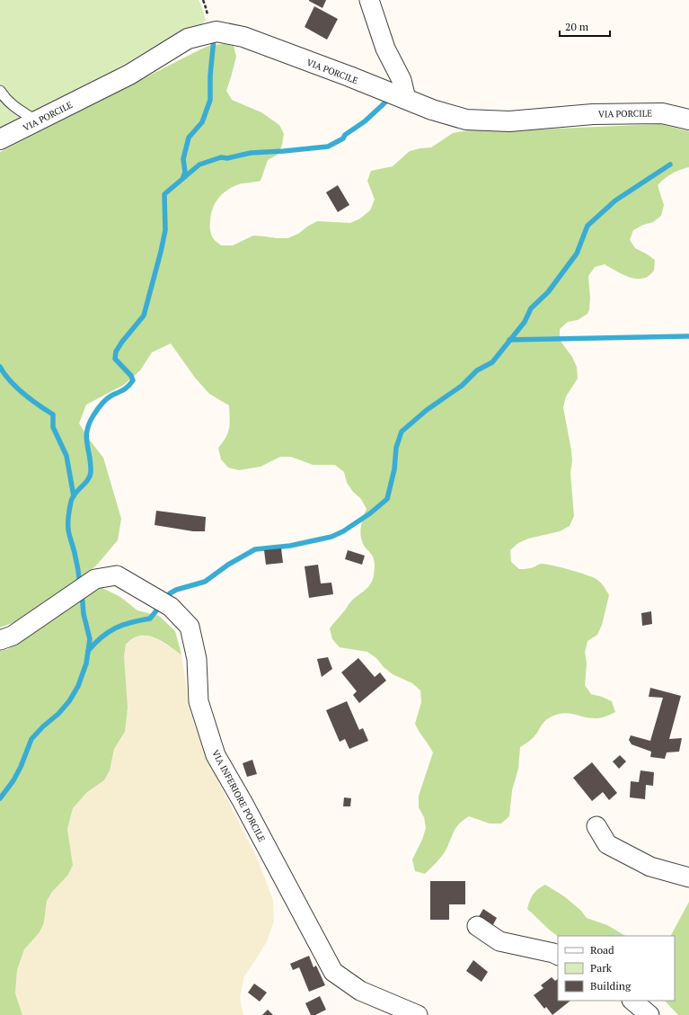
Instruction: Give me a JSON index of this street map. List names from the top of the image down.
{
  "streets": {
    "street": ["VIA PORCILE", "VIA INFERIORE PORCILE"]
  },
  "legend": ["Road", "Park", "Building"],
  "scale_bar": "20 m"
}
